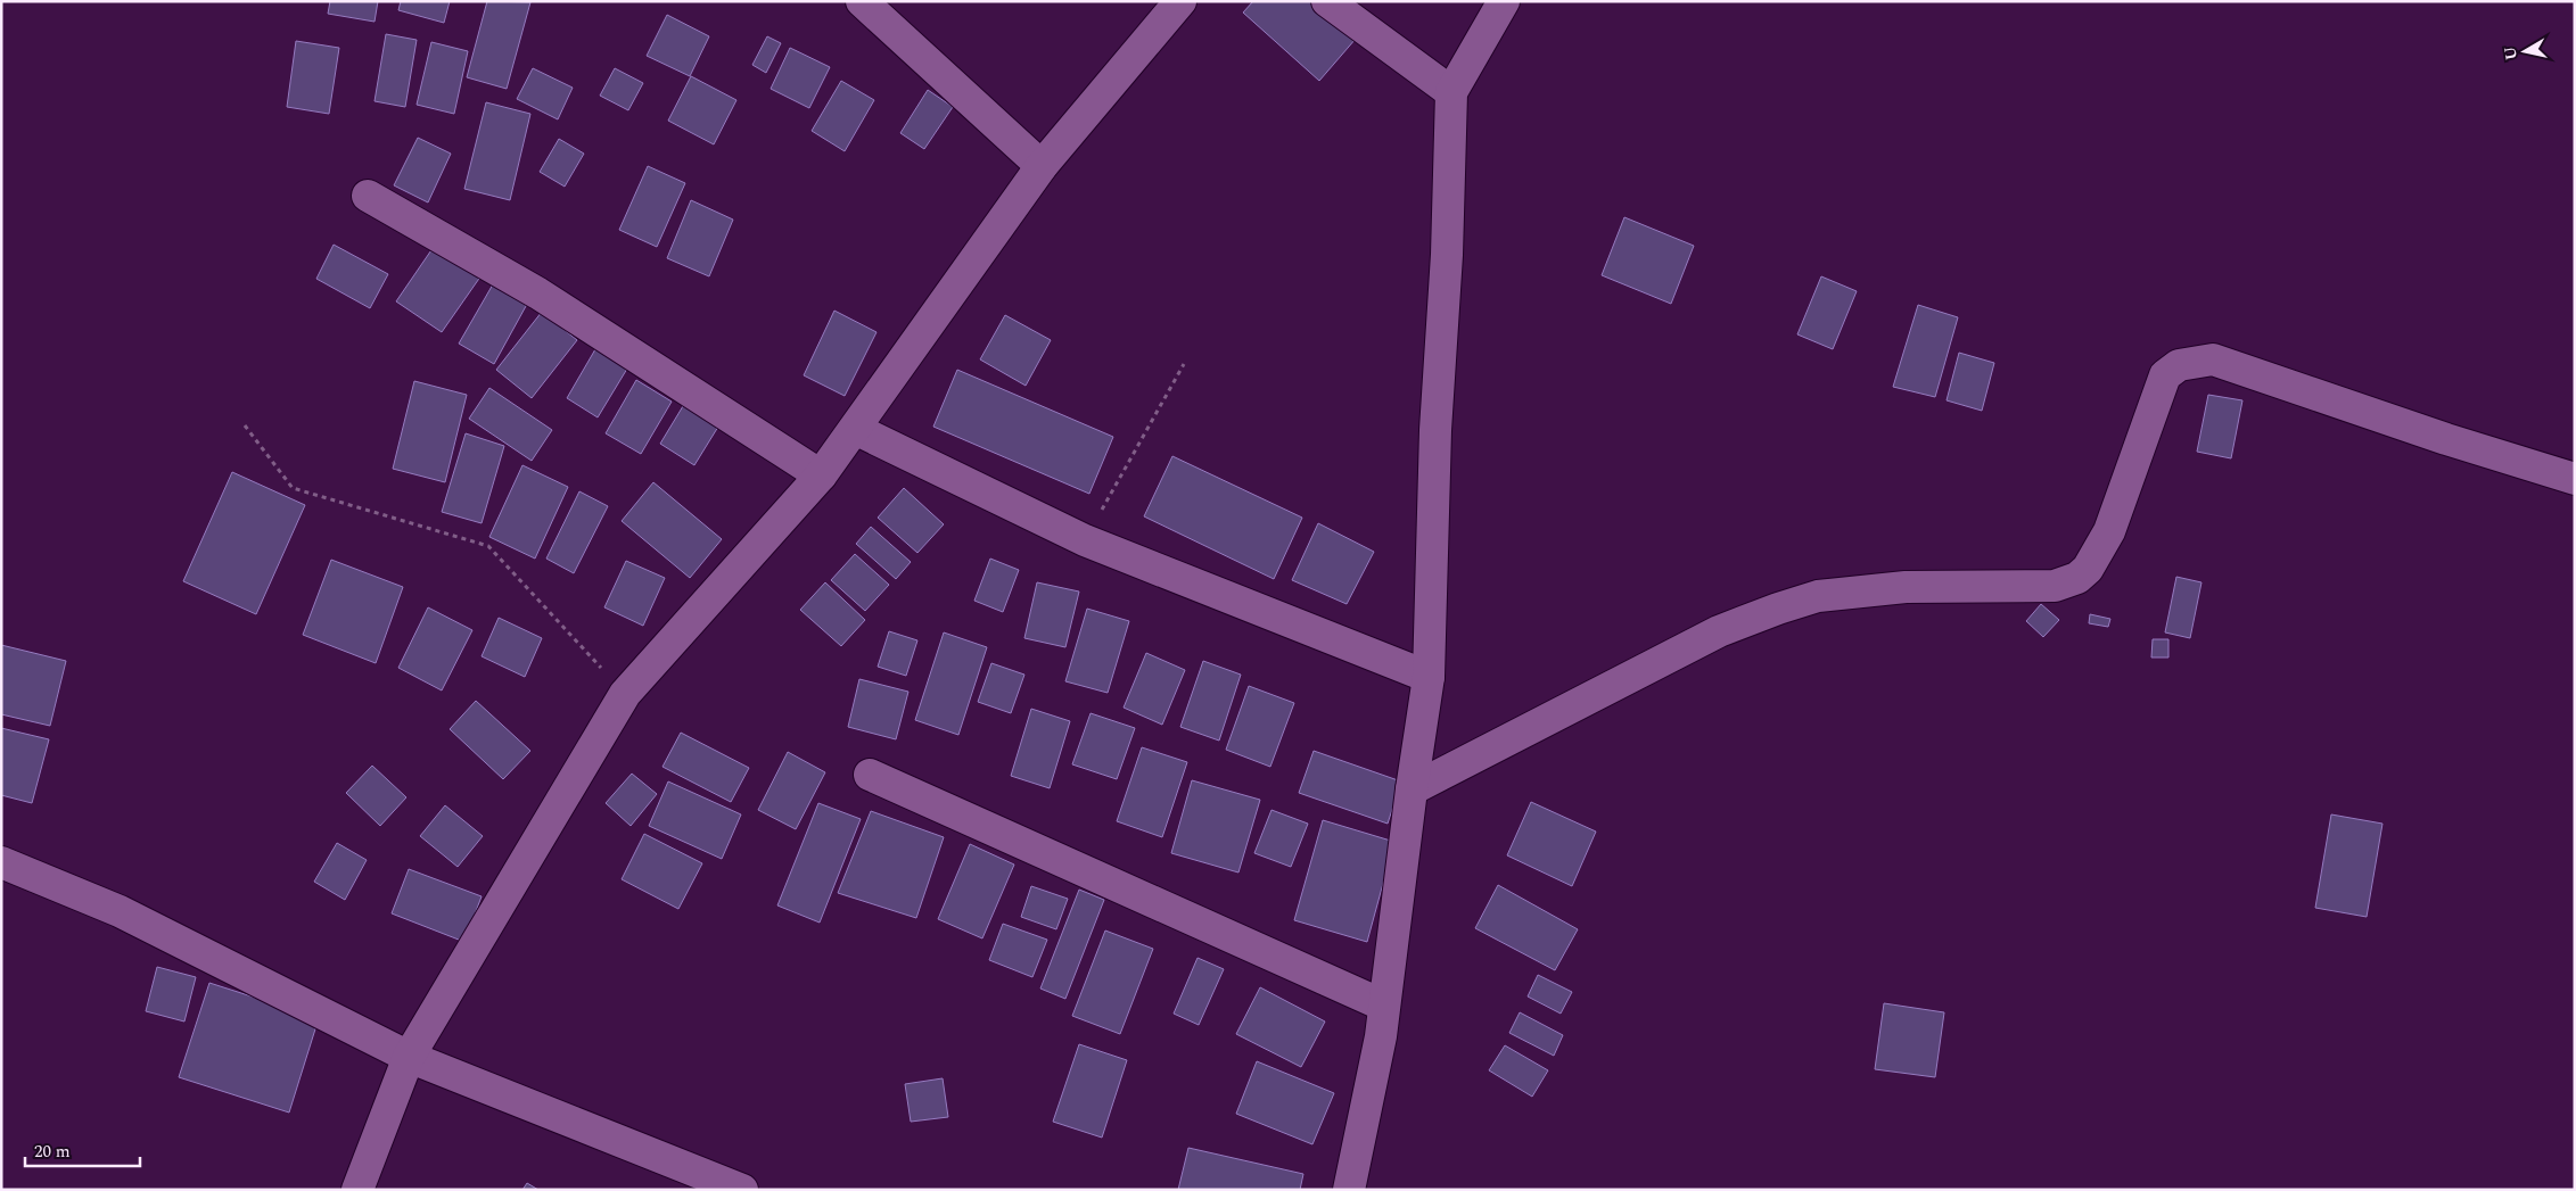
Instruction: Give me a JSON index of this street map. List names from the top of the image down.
{
  "scale_bar": "20 m",
  "north": "left"
}
